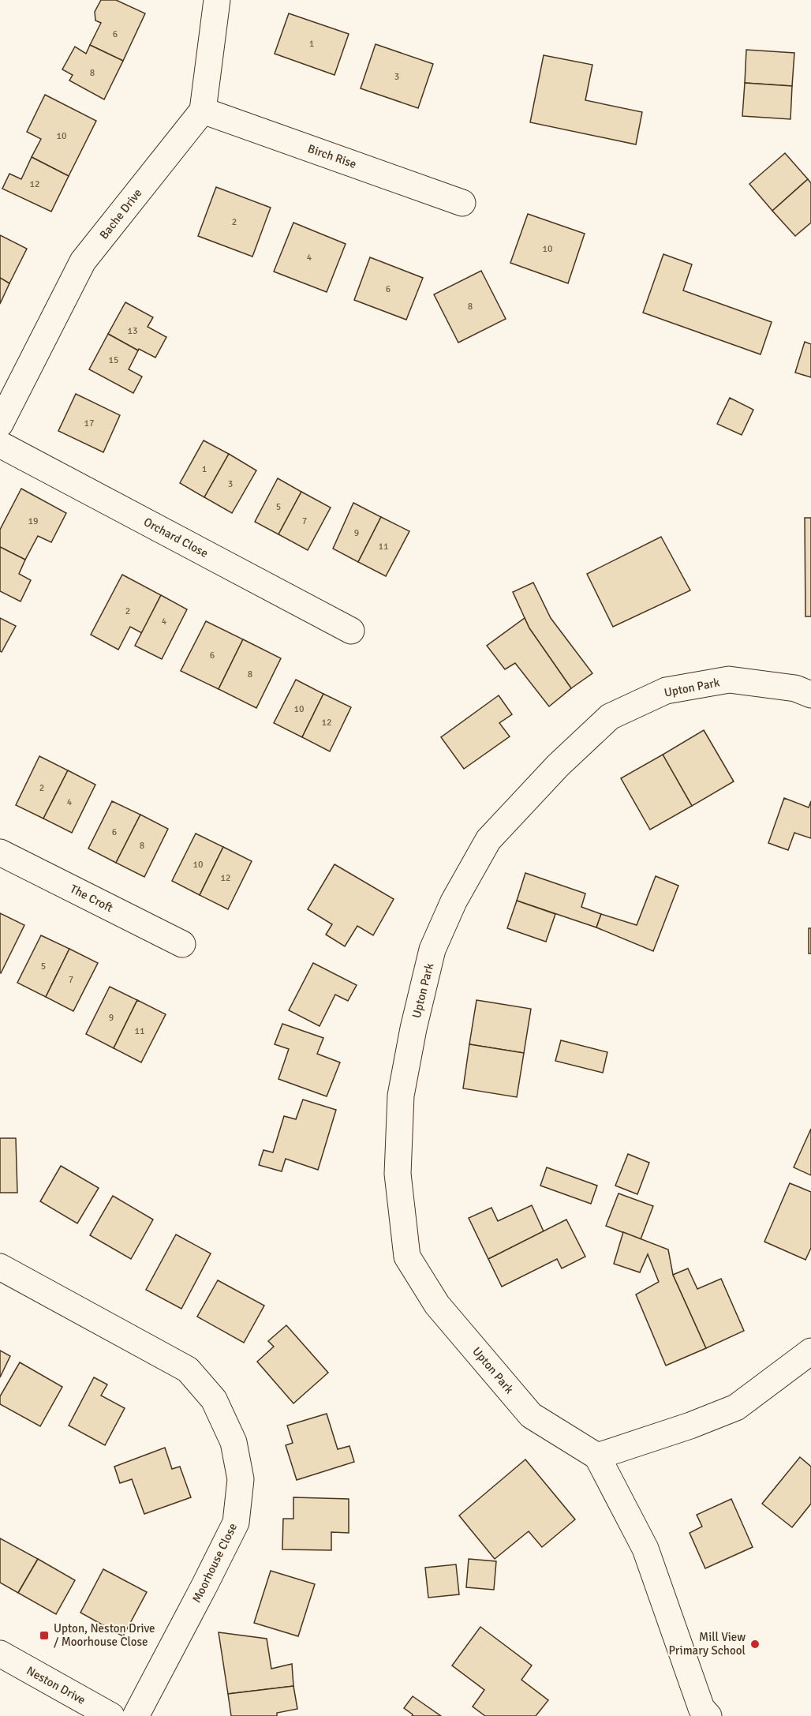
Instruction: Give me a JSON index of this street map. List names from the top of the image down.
{
  "streets": {
    "street": [
      "Birch Rise",
      "Bache Drive",
      "Orchard Close",
      "Upton Park",
      "The Croft",
      "Moorhouse Close",
      "Neston Drive"
    ]
  },
  "crossings": [
    ["Birch Rise", "Bache Drive"]
  ],
  "places": {
    "transit": ["Upton, Neston Drive / Moorhouse Close"],
    "other": ["Mill View Primary School"]
  },
  "house_numbers": [
    "6",
    "1",
    "8",
    "3",
    "10",
    "12",
    "2",
    "10",
    "4",
    "6",
    "8",
    "13",
    "15",
    "17",
    "1",
    "3",
    "5",
    "19",
    "7",
    "9",
    "11",
    "2",
    "4",
    "6",
    "8",
    "10",
    "12",
    "2",
    "4",
    "6",
    "8",
    "10",
    "12",
    "5",
    "7",
    "9",
    "11"
  ]
}
